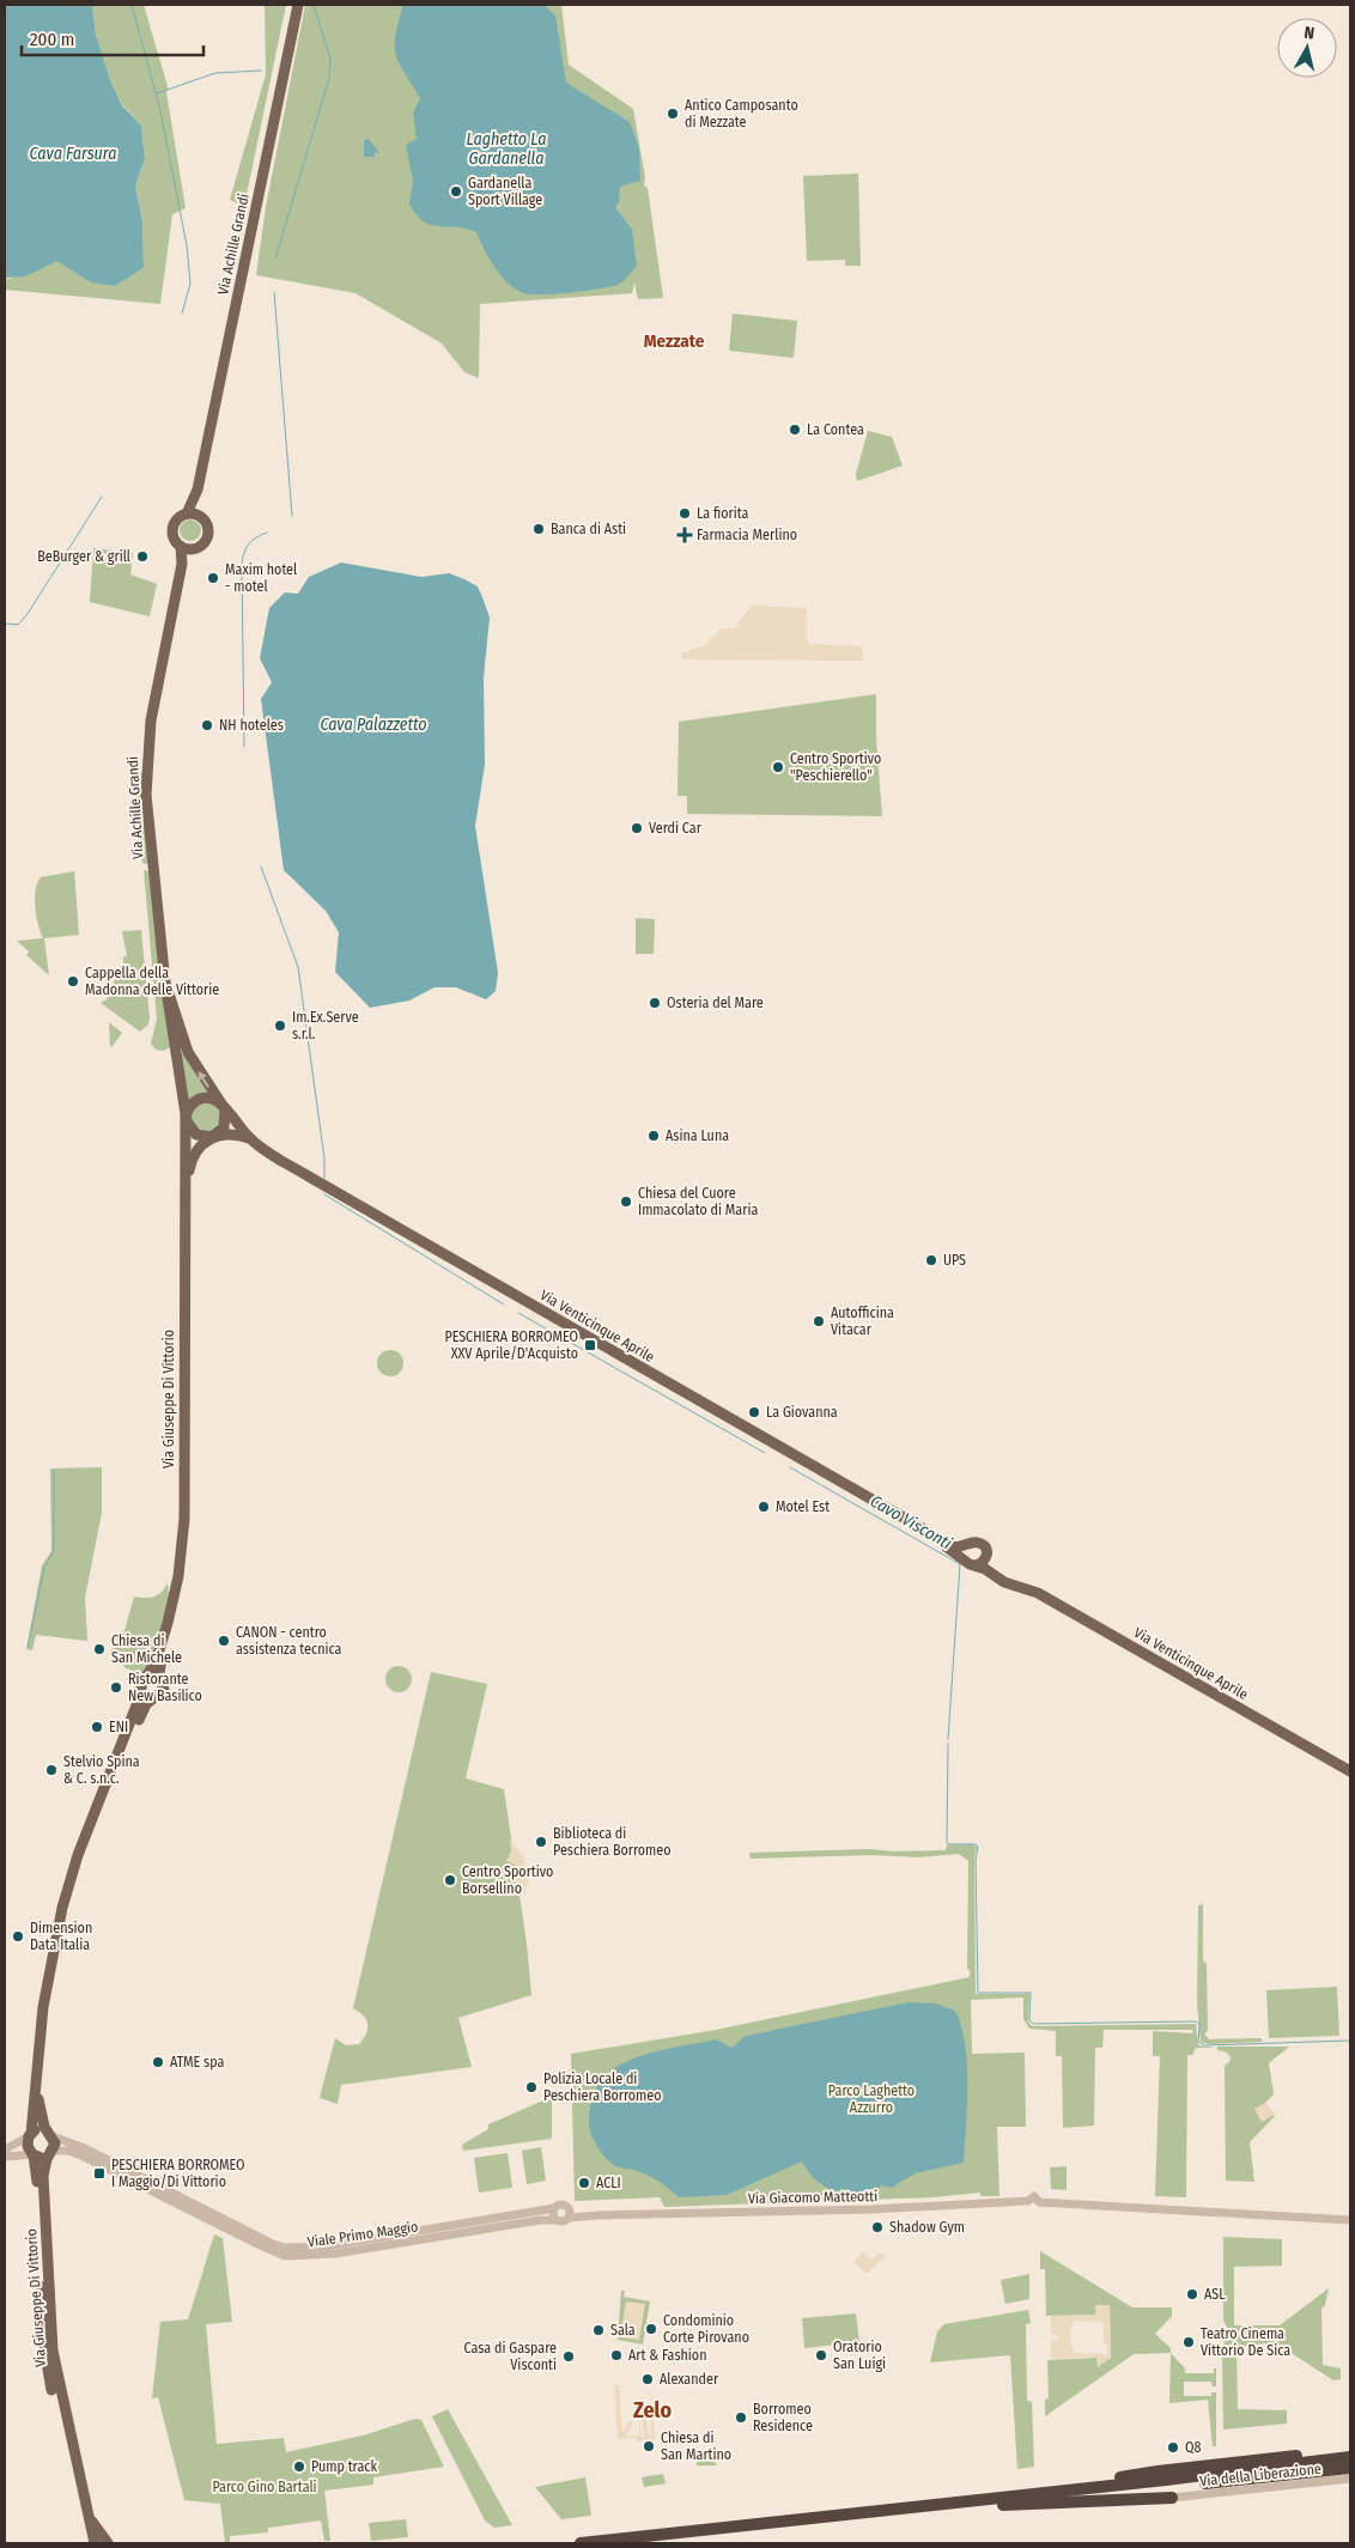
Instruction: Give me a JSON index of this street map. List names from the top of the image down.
{
  "streets": {
    "main road": ["Via Achille Grandi", "Via Venticinque Aprile", "Via Giuseppe Di Vittorio"],
    "street": ["Via Giacomo Matteotti", "Viale Primo Maggio", "Via della Liberazione"]
  },
  "crossings": [
    ["Via Achille Grandi", "Via Venticinque Aprile"],
    ["Via Achille Grandi", "Via Giuseppe Di Vittorio"],
    ["Via Venticinque Aprile", "Via Giuseppe Di Vittorio"],
    ["Via Giuseppe Di Vittorio", "Viale Primo Maggio"],
    ["Via Giacomo Matteotti", "Viale Primo Maggio"]
  ],
  "districts": ["Mezzate", "Zelo"],
  "water": [
    "Laghetto La Gardanella",
    "Cava Farsura",
    "Cava Palazzetto",
    "Cavo Visconti"
  ],
  "parks": ["Parco Laghetto Azzurro", "Parco Gino Bartali"],
  "places": {
    "other": [
      "Antico Camposanto di Mezzate",
      "Gardanella Sport Village",
      "La Contea",
      "La fiorita",
      "Banca di Asti",
      "BeBurger & grill",
      "Maxim hotel - motel",
      "NH hoteles",
      "Centro Sportivo \"Peschierello\"",
      "Verdi Car",
      "Cappella della Madonna delle Vittorie",
      "Osteria del Mare",
      "Im.Ex.Serve s.r.l.",
      "Asina Luna",
      "Chiesa del Cuore Immacolato di Maria",
      "UPS",
      "Autofficina Vitacar",
      "La Giovanna",
      "Motel Est",
      "CANON - centro assistenza tecnica",
      "Chiesa di San Michele",
      "Ristorante New Basilico",
      "ENI",
      "Stelvio Spina & C. s.n.c.",
      "Biblioteca di Peschiera Borromeo",
      "Centro Sportivo Borsellino",
      "Dimension Data Italia",
      "ATME spa",
      "Polizia Locale di Peschiera Borromeo",
      "ACLI",
      "Shadow Gym",
      "ASL",
      "Condominio Corte Pirovano",
      "Sala",
      "Teatro Cinema Vittorio De Sica",
      "Art & Fashion",
      "Oratorio San Luigi",
      "Casa di Gaspare Visconti",
      "Alexander",
      "Borromeo Residence",
      "Chiesa di San Martino",
      "Q8",
      "Pump track"
    ],
    "health": ["Farmacia Merlino"],
    "transit": ["PESCHIERA BORROMEO XXV Aprile/D'Acquisto", "PESCHIERA BORROMEO I Maggio/Di Vittorio"]
  },
  "scale_bar": "200 m",
  "north": "top"
}
